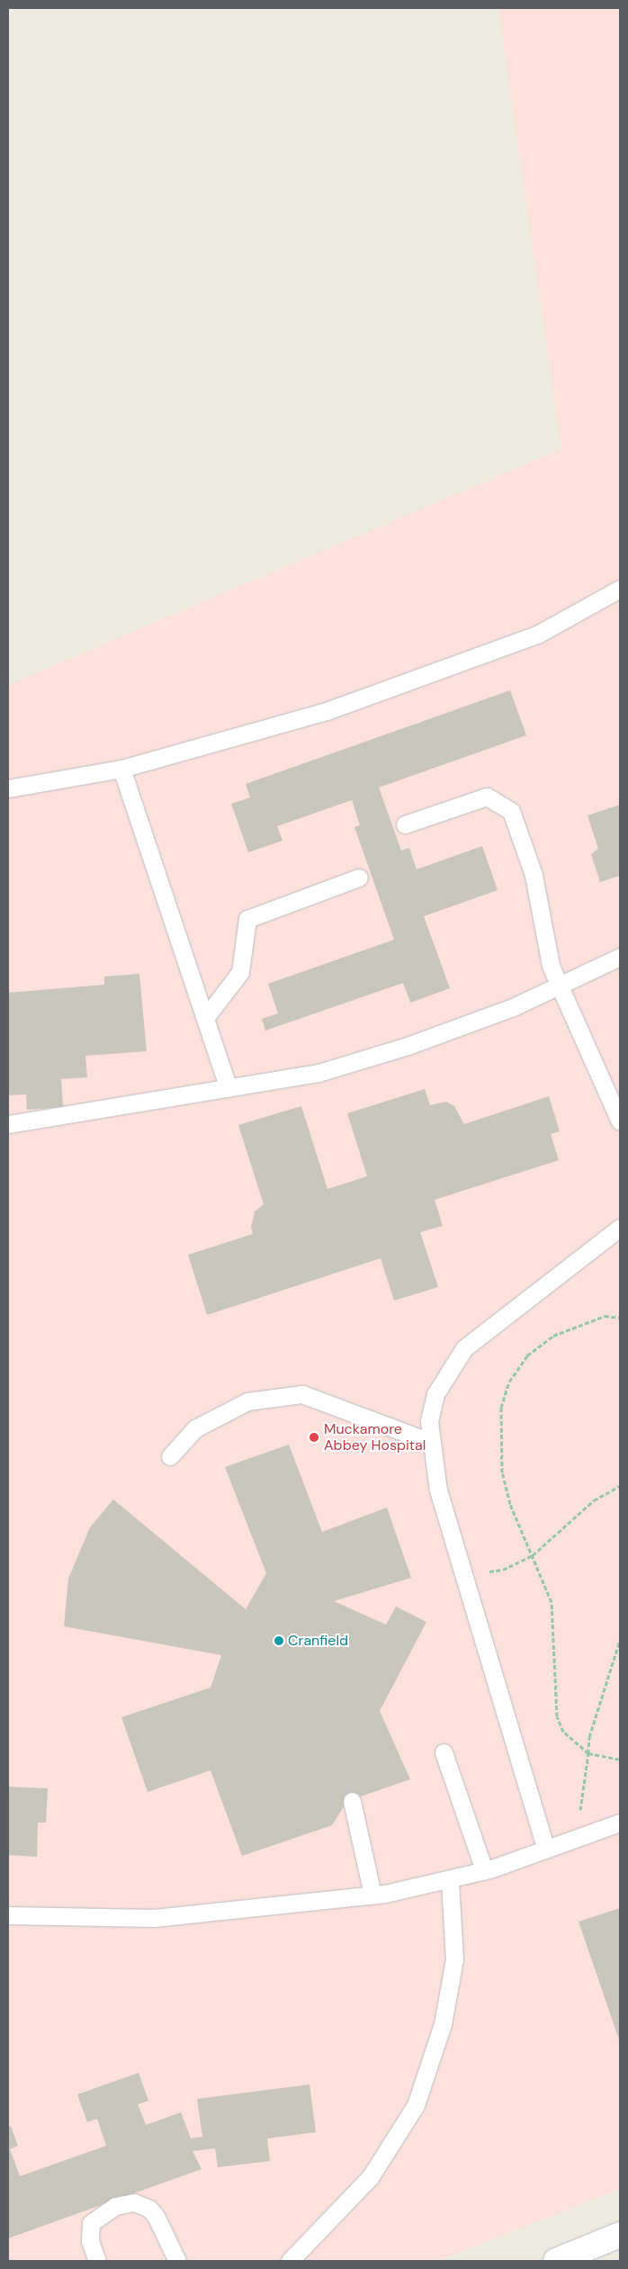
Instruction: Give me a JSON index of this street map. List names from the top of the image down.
{
  "places": ["Muckamore Abbey Hospital", "Cranfield"]
}
